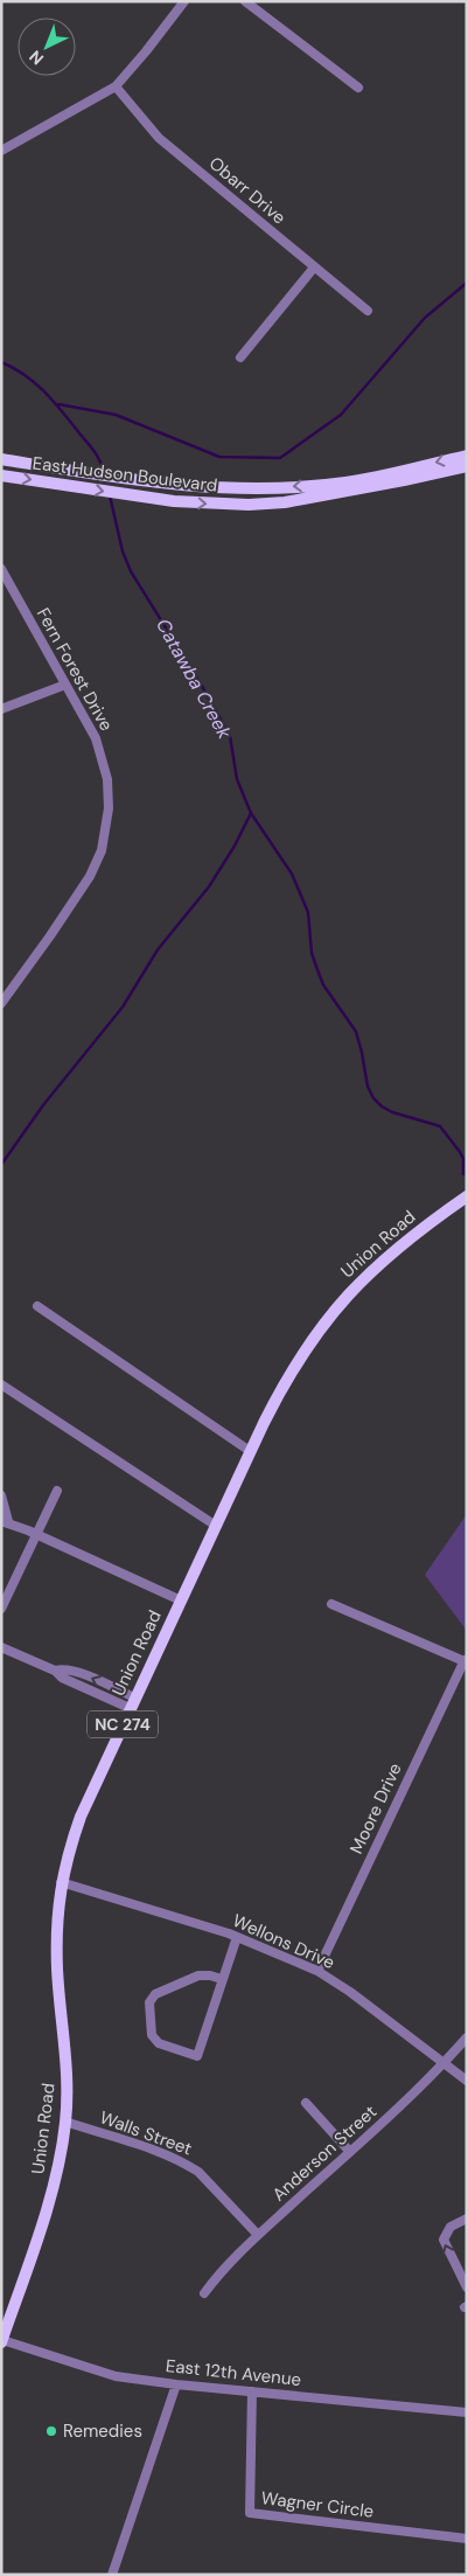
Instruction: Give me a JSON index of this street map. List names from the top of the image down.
{
  "streets": {
    "main road": ["East Hudson Boulevard", "Union Road", "NC 274"],
    "street": [
      "Obarr Drive",
      "Fern Forest Drive",
      "Moore Drive",
      "Wellons Drive",
      "Walls Street",
      "Anderson Street",
      "East 12th Avenue",
      "Wagner Circle"
    ]
  },
  "crossings": [
    ["Union Road", "Wellons Drive"],
    ["Union Road", "Walls Street"],
    ["Union Road", "East 12th Avenue"],
    ["Moore Drive", "Wellons Drive"],
    ["Wellons Drive", "Anderson Street"],
    ["Walls Street", "Anderson Street"],
    ["East 12th Avenue", "Wagner Circle"]
  ],
  "water": ["Catawba Creek"],
  "places": ["Remedies"],
  "north": "bottom left"
}
